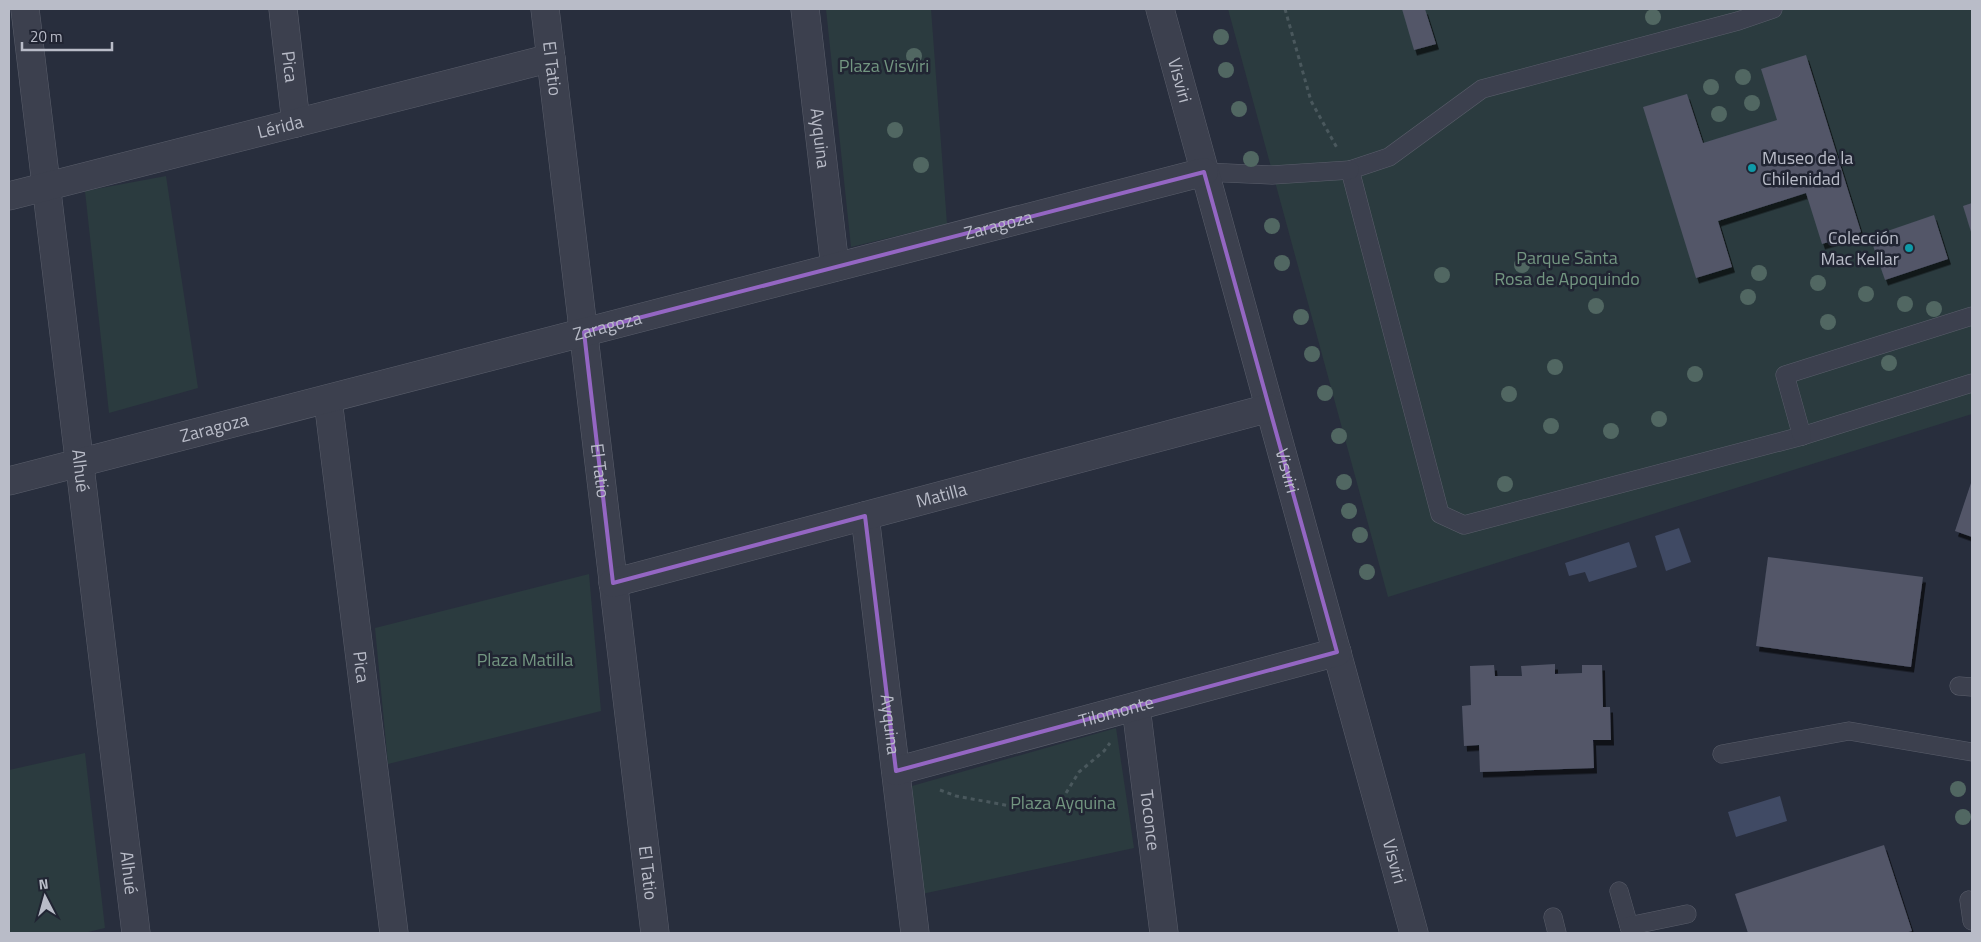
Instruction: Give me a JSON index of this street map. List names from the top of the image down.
{
  "streets": {
    "street": [
      "Pica",
      "El Tatio",
      "Visviri",
      "Lérida",
      "Ayquina",
      "Zaragoza",
      "Alhué",
      "Matilla",
      "Tilomonte",
      "Toconce"
    ]
  },
  "crossings": [
    ["Pica", "Lérida"],
    ["Pica", "Zaragoza"],
    ["El Tatio", "Lérida"],
    ["El Tatio", "Zaragoza"],
    ["El Tatio", "Matilla"],
    ["Visviri", "Zaragoza"],
    ["Visviri", "Matilla"],
    ["Visviri", "Tilomonte"],
    ["Lérida", "Alhué"],
    ["Ayquina", "Zaragoza"],
    ["Ayquina", "Matilla"],
    ["Ayquina", "Tilomonte"],
    ["Zaragoza", "Alhué"],
    ["Tilomonte", "Toconce"]
  ],
  "parks": [
    "Plaza Visviri",
    "Parque Santa Rosa de Apoquindo",
    "Plaza Matilla",
    "Plaza Ayquina"
  ],
  "places": ["Museo de la Chilenidad", "Colección Mac Kellar"],
  "scale_bar": "20 m",
  "north": "top"
}
